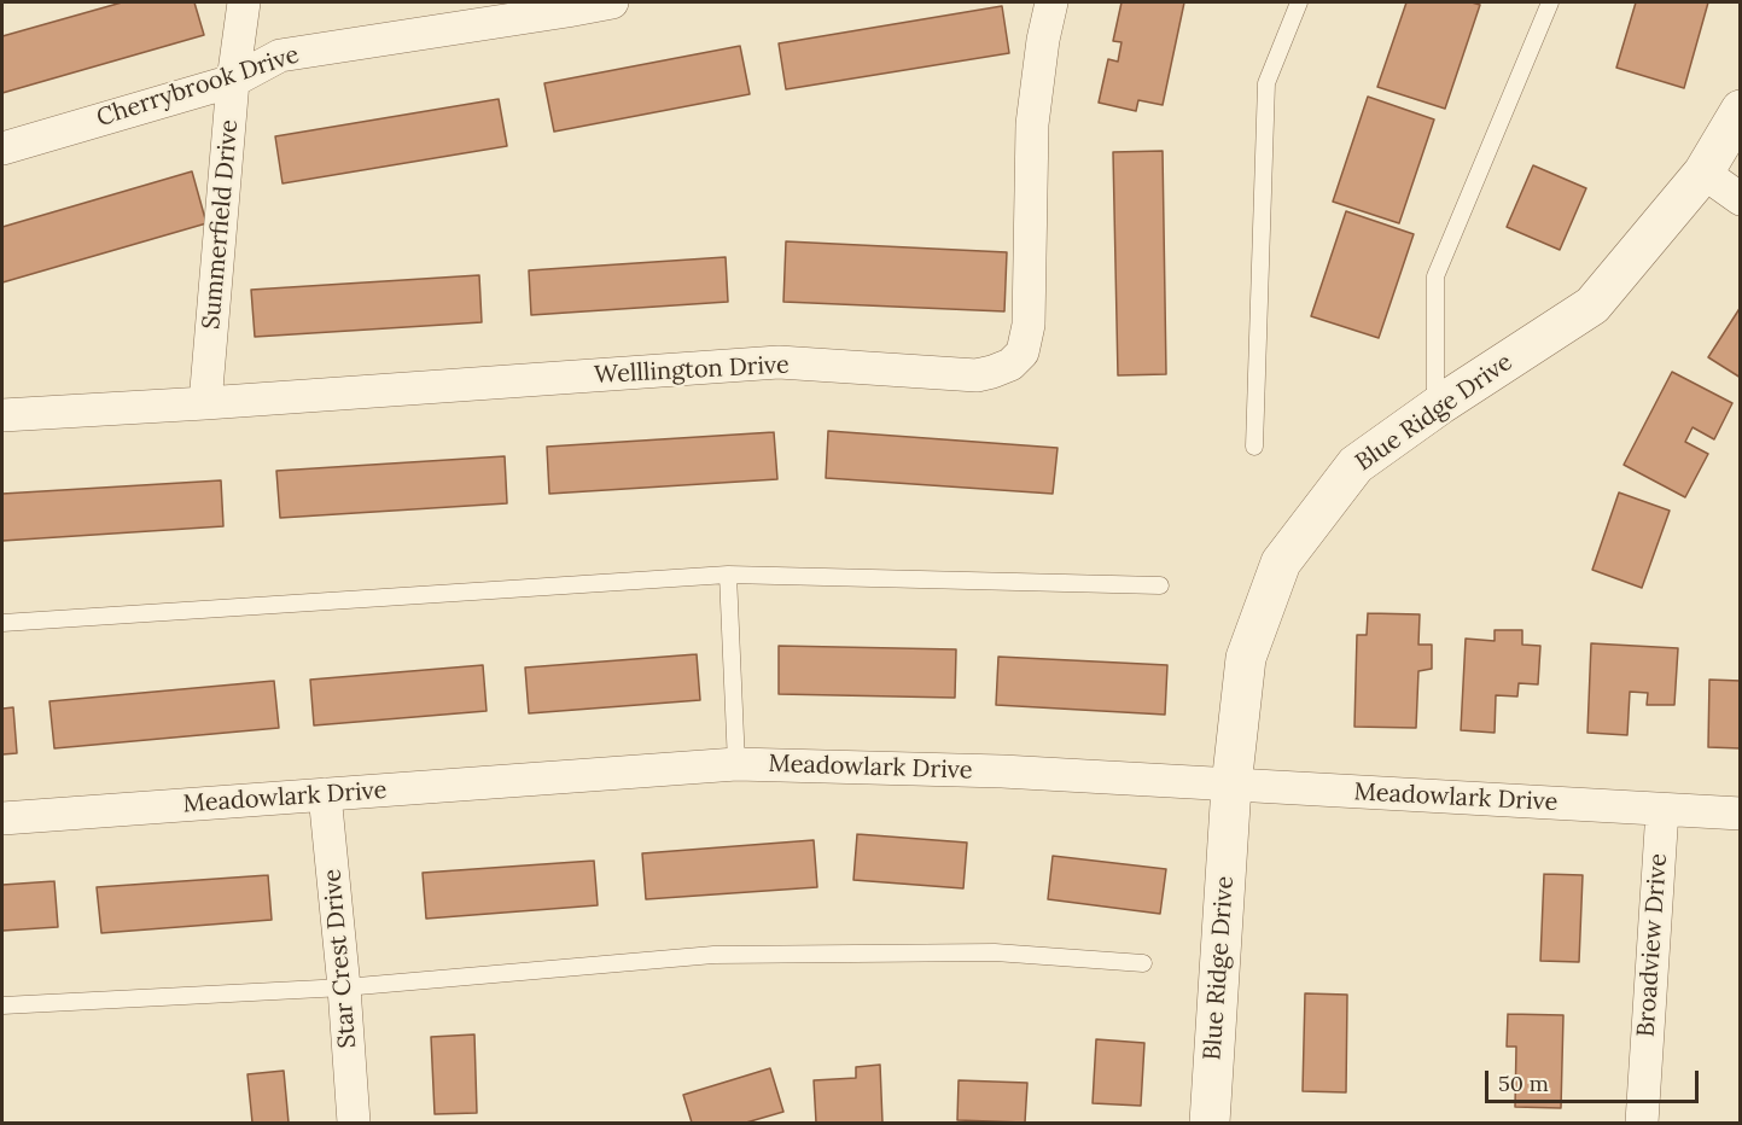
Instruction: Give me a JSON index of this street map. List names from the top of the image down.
{
  "streets": {
    "street": [
      "Cherrybrook Drive",
      "Summerfield Drive",
      "Welllington Drive",
      "Blue Ridge Drive",
      "Meadowlark Drive",
      "Broadview Drive",
      "Star Crest Drive"
    ]
  },
  "crossings": [
    ["Cherrybrook Drive", "Summerfield Drive"],
    ["Summerfield Drive", "Welllington Drive"],
    ["Blue Ridge Drive", "Meadowlark Drive"],
    ["Meadowlark Drive", "Broadview Drive"],
    ["Meadowlark Drive", "Star Crest Drive"]
  ],
  "scale_bar": "50 m"
}
